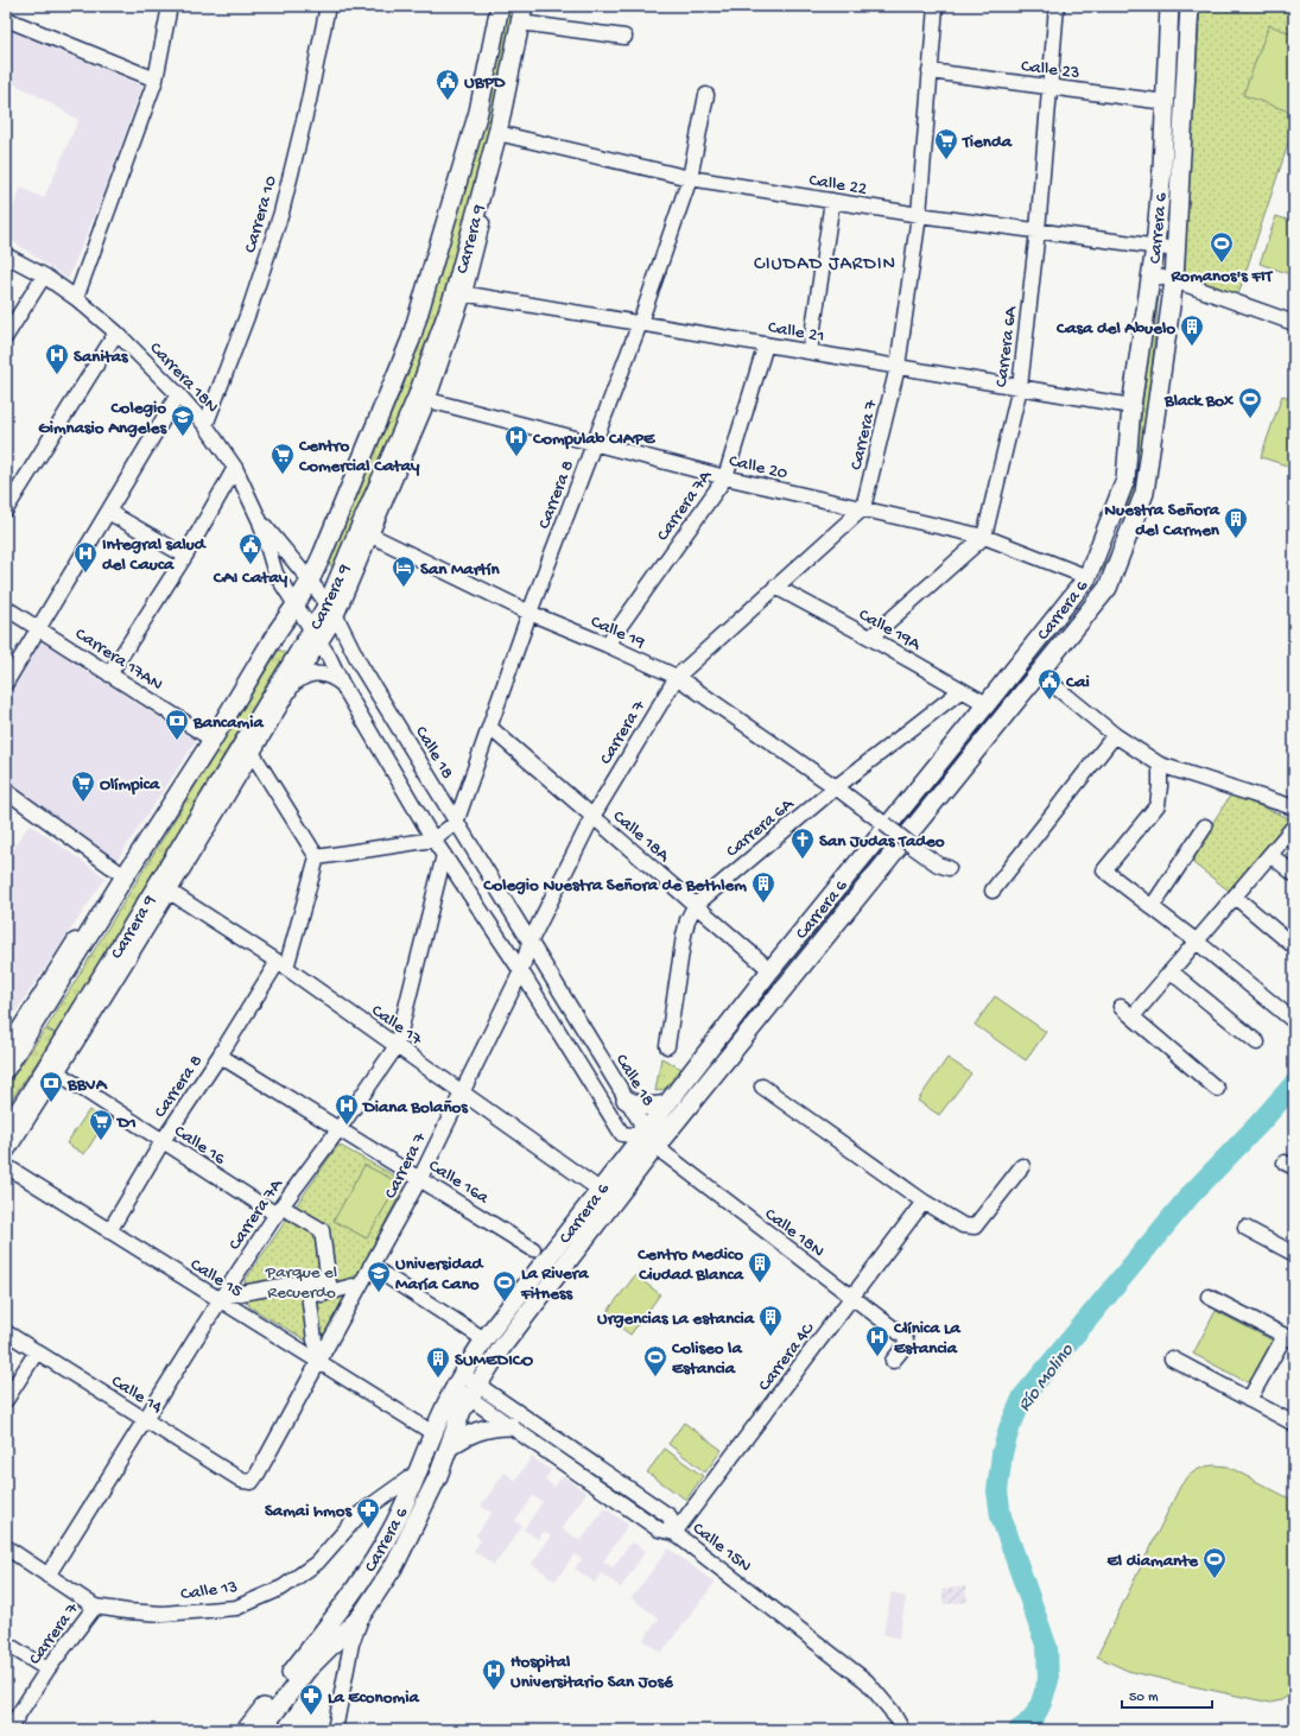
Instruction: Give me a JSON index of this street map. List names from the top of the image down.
{
  "streets": {
    "main road": ["Carrera 6", "Carrera 9"],
    "street": [
      "Calle 23",
      "Calle 22",
      "Carrera 10",
      "Calle 21",
      "Carrera 6A",
      "Carrera 18N",
      "Carrera 7",
      "Calle 20",
      "Carrera 8",
      "Carrera 7A",
      "Calle 19A",
      "Calle 19",
      "Carrera 17AN",
      "Calle 18",
      "Calle 18A",
      "Calle 17",
      "Calle 16",
      "Calle 16a",
      "Calle 18N",
      "Calle 15",
      "Carrera 4C",
      "Calle 14",
      "Calle 15N",
      "Calle 13"
    ]
  },
  "crossings": [
    ["Calle 23", "Carrera 6"],
    ["Calle 23", "Carrera 6A"],
    ["Calle 23", "Carrera 7"],
    ["Calle 22", "Carrera 6"],
    ["Calle 22", "Carrera 9"],
    ["Calle 22", "Carrera 6A"],
    ["Calle 22", "Carrera 7"],
    ["Calle 22", "Carrera 8"],
    ["Carrera 10", "Carrera 18N"],
    ["Carrera 6", "Calle 21"],
    ["Carrera 6", "Calle 20"],
    ["Carrera 6", "Calle 19A"],
    ["Carrera 6", "Calle 18"],
    ["Carrera 6", "Calle 18A"],
    ["Carrera 6", "Calle 17"],
    ["Carrera 6", "Calle 18N"],
    ["Carrera 6", "Calle 15"],
    ["Carrera 6", "Calle 15N"],
    ["Carrera 6", "Calle 13"],
    ["Carrera 9", "Calle 21"],
    ["Carrera 9", "Calle 20"],
    ["Carrera 9", "Carrera 17AN"],
    ["Carrera 9", "Calle 18"],
    ["Calle 21", "Carrera 6A"],
    ["Calle 21", "Carrera 7"],
    ["Calle 21", "Carrera 8"],
    ["Calle 21", "Carrera 7A"],
    ["Carrera 6A", "Calle 20"],
    ["Carrera 6A", "Calle 19A"],
    ["Carrera 6A", "Calle 19"],
    ["Carrera 6A", "Calle 18A"],
    ["Carrera 18N", "Calle 18"],
    ["Carrera 7", "Calle 20"],
    ["Carrera 7", "Calle 19A"],
    ["Carrera 7", "Calle 19"],
    ["Carrera 7", "Calle 18"],
    ["Carrera 7", "Calle 18A"],
    ["Carrera 7", "Calle 17"],
    ["Carrera 7", "Calle 16a"],
    ["Carrera 7", "Calle 15"],
    ["Carrera 7", "Calle 14"],
    ["Carrera 7", "Calle 13"],
    ["Calle 20", "Carrera 8"],
    ["Calle 20", "Carrera 7A"],
    ["Carrera 8", "Calle 19"],
    ["Carrera 8", "Calle 18"],
    ["Carrera 8", "Calle 18A"],
    ["Carrera 8", "Calle 17"],
    ["Carrera 8", "Calle 16"],
    ["Carrera 8", "Calle 16a"],
    ["Carrera 8", "Calle 15"],
    ["Carrera 7A", "Calle 19"],
    ["Carrera 7A", "Calle 18"],
    ["Carrera 7A", "Calle 17"],
    ["Carrera 7A", "Calle 16"],
    ["Carrera 7A", "Calle 16a"],
    ["Carrera 7A", "Calle 15"],
    ["Carrera 7A", "Calle 14"],
    ["Carrera 7A", "Calle 13"],
    ["Calle 18", "Calle 18N"],
    ["Calle 18N", "Carrera 4C"],
    ["Carrera 4C", "Calle 15N"]
  ],
  "districts": ["CIUDAD JARDIN"],
  "water": ["Río Molino"],
  "parks": ["Parque el Recuerdo"],
  "places": {
    "public building": ["UBPD", "CAI Catay", "Cai"],
    "supermarket": [
      "Tienda",
      "Centro Comercial Catay",
      "Olímpica",
      "D1"
    ],
    "sports": [
      "Romanos's FIT",
      "Black Box",
      "La Rivera Fitness",
      "Coliseo la Estancia",
      "El diamante"
    ],
    "building": [
      "Casa del Abuelo",
      "Nuestra Señora del Carmen",
      "Colegio Nuestra Señora de Bethlem",
      "Centro Medico Ciudad Blanca",
      "Urgencias La estancia",
      "SUMEDICO"
    ],
    "hospital": [
      "Sanitas",
      "Compulab CIAPE",
      "Integral salud del Cauca",
      "Diana Bolaños",
      "Clínica La Estancia",
      "Hospital Universitario San José"
    ],
    "school or university": ["Colegio Gimnasio Angeles", "Universidad María Cano"],
    "hotel": ["San Martín"],
    "bank": ["Bancamia", "BBVA"],
    "church": ["San Judas Tadeo"],
    "pharmacy": ["Samai hmos", "La Economia"]
  },
  "scale_bar": "50 m"
}
